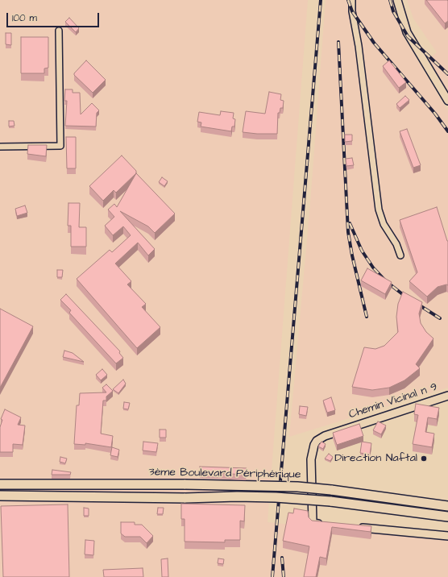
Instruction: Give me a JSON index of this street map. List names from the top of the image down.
{
  "streets": {
    "highway": ["3ème Boulevard Périphérique"],
    "street": ["Chemin Vicinal n 9"]
  },
  "places": ["Direction Naftal"],
  "scale_bar": "100 m"
}
